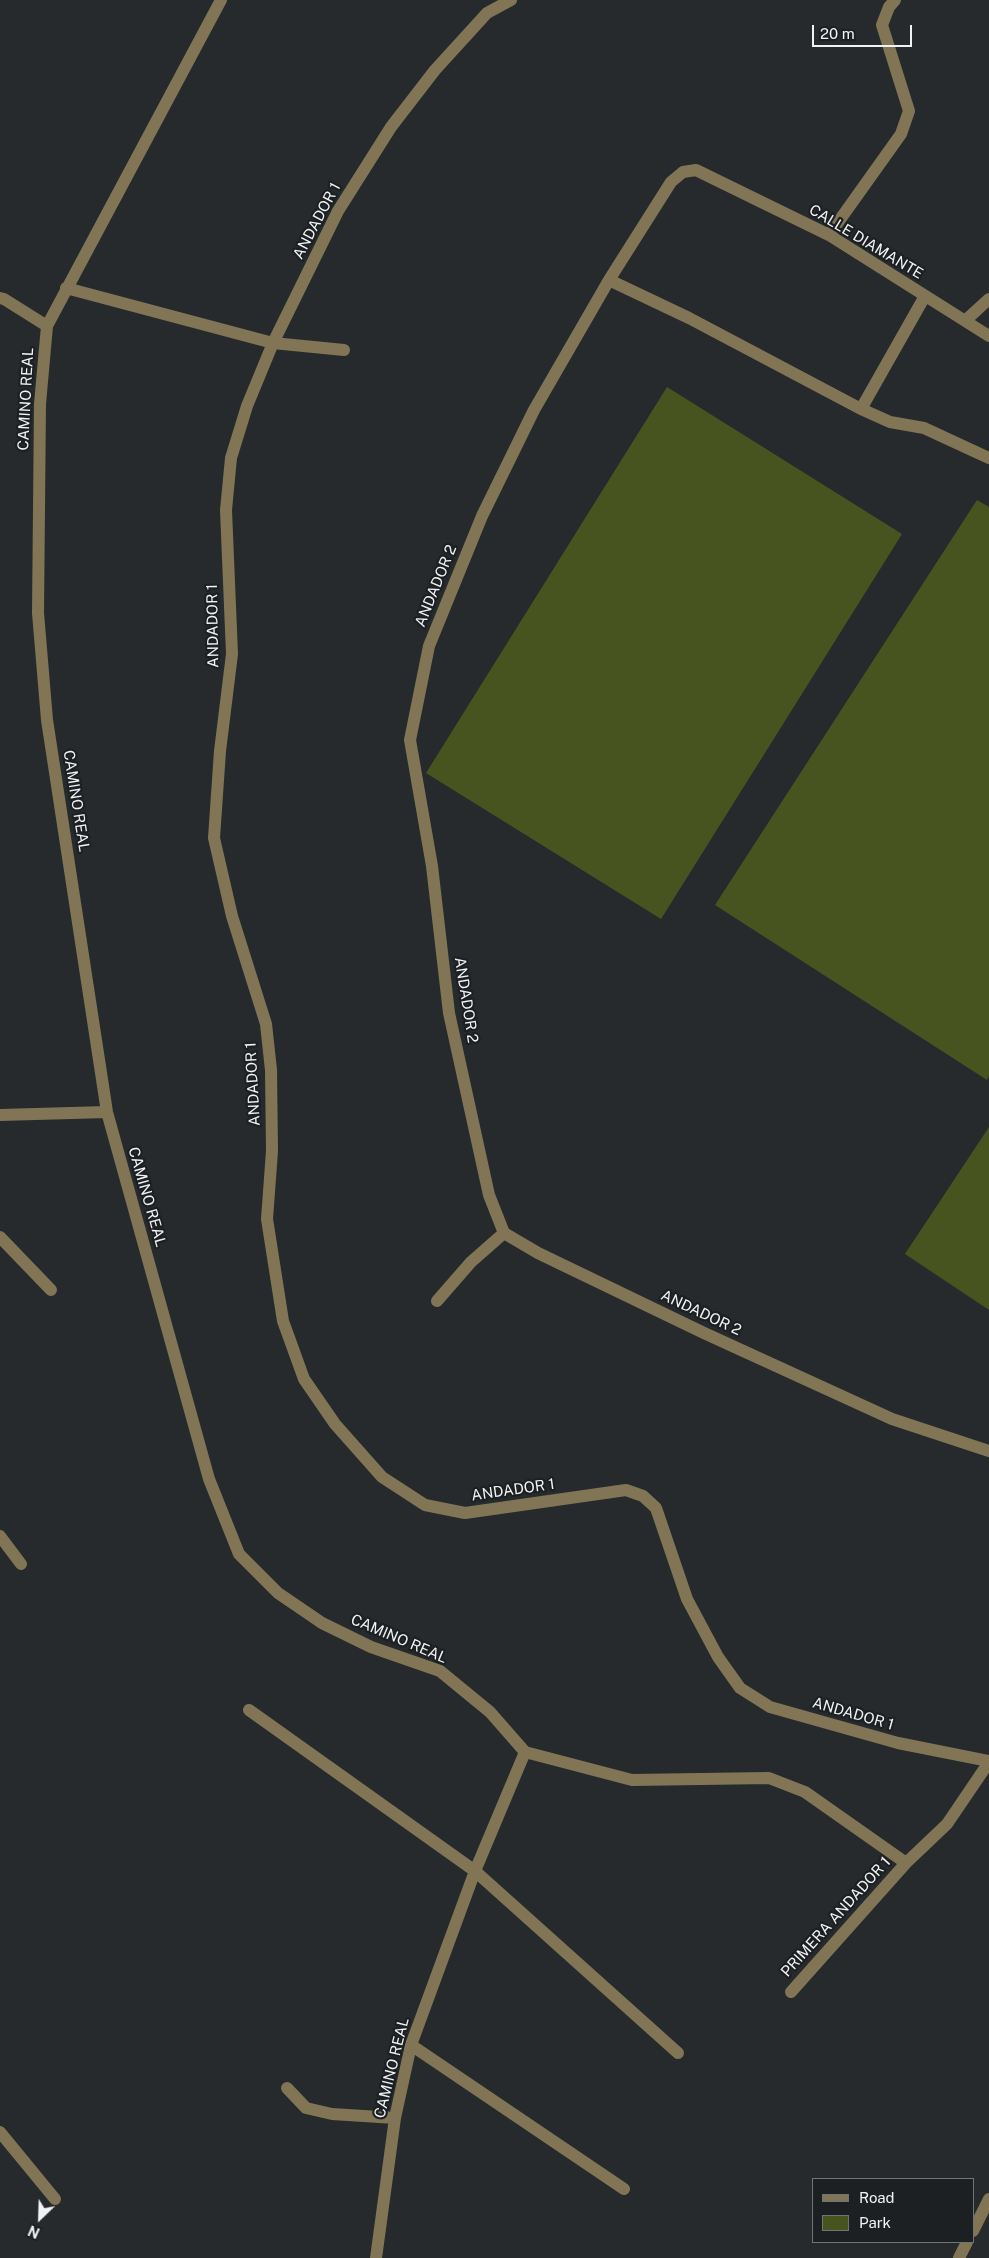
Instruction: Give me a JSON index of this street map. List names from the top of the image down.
{
  "streets": {
    "street": [
      "ANDADOR 1",
      "CALLE DIAMANTE",
      "CAMINO REAL",
      "ANDADOR 2",
      "PRIMERA ANDADOR 1"
    ]
  },
  "crossings": [
    ["ANDADOR 1", "PRIMERA ANDADOR 1"],
    ["CALLE DIAMANTE", "ANDADOR 2"]
  ],
  "legend": ["Road", "Park"],
  "scale_bar": "20 m",
  "north": "bottom left"
}
